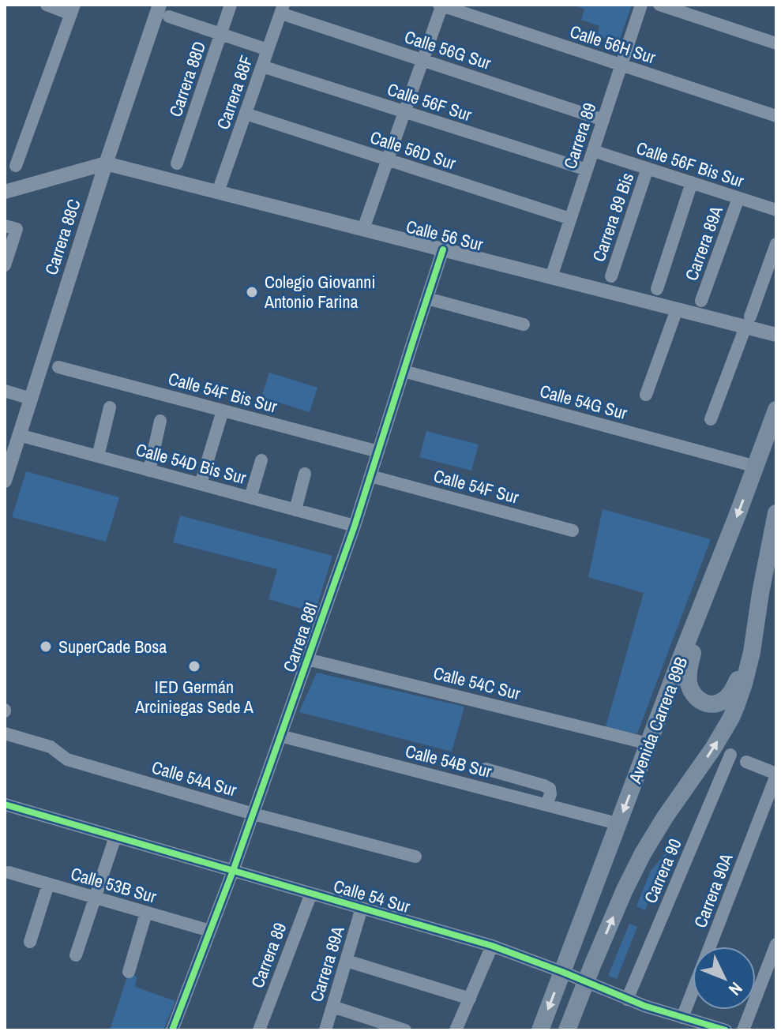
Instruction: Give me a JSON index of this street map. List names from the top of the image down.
{
  "streets": {
    "main road": ["Avenida Carrera 89B"],
    "street": [
      "Calle 56H Sur",
      "Calle 56G Sur",
      "Carrera 88D",
      "Carrera 88F",
      "Calle 56F Sur",
      "Carrera 89",
      "Calle 56D Sur",
      "Calle 56F Bis Sur",
      "Carrera 89 Bis",
      "Calle 56 Sur",
      "Carrera 88C",
      "Carrera 89A",
      "Calle 54F Bis Sur",
      "Calle 54G Sur",
      "Calle 54D Bis Sur",
      "Calle 54F Sur",
      "Carrera 88I",
      "Calle 54C Sur",
      "Calle 54B Sur",
      "Calle 54A Sur",
      "Carrera 90",
      "Calle 53B Sur",
      "Carrera 90A",
      "Calle 54 Sur"
    ]
  },
  "crossings": [
    ["Calle 56H Sur", "Carrera 89"],
    ["Calle 56G Sur", "Carrera 88F"],
    ["Calle 56G Sur", "Carrera 89"],
    ["Carrera 88F", "Calle 56F Sur"],
    ["Carrera 88F", "Calle 56D Sur"],
    ["Carrera 88F", "Calle 56 Sur"],
    ["Calle 56F Sur", "Carrera 89"],
    ["Carrera 89", "Calle 56D Sur"],
    ["Carrera 89", "Calle 56F Bis Sur"],
    ["Carrera 89", "Calle 56 Sur"],
    ["Carrera 89", "Calle 54 Sur"],
    ["Calle 56F Bis Sur", "Carrera 89 Bis"],
    ["Calle 56F Bis Sur", "Carrera 89A"],
    ["Calle 56 Sur", "Carrera 88C"],
    ["Calle 56 Sur", "Carrera 88I"],
    ["Carrera 88C", "Calle 54D Bis Sur"],
    ["Carrera 89A", "Calle 54 Sur"],
    ["Calle 54F Bis Sur", "Carrera 88I"],
    ["Calle 54G Sur", "Carrera 88I"],
    ["Calle 54G Sur", "Avenida Carrera 89B"],
    ["Calle 54D Bis Sur", "Carrera 88I"],
    ["Calle 54F Sur", "Carrera 88I"],
    ["Carrera 88I", "Calle 54C Sur"],
    ["Carrera 88I", "Calle 54B Sur"],
    ["Carrera 88I", "Calle 54A Sur"],
    ["Carrera 88I", "Calle 53B Sur"],
    ["Carrera 88I", "Calle 54 Sur"],
    ["Avenida Carrera 89B", "Calle 54 Sur"],
    ["Carrera 90", "Calle 54 Sur"],
    ["Carrera 90A", "Calle 54 Sur"]
  ],
  "places": ["Colegio Giovanni Antonio Farina", "SuperCade Bosa", "IED Germán Arciniegas Sede A"],
  "north": "bottom right"
}
